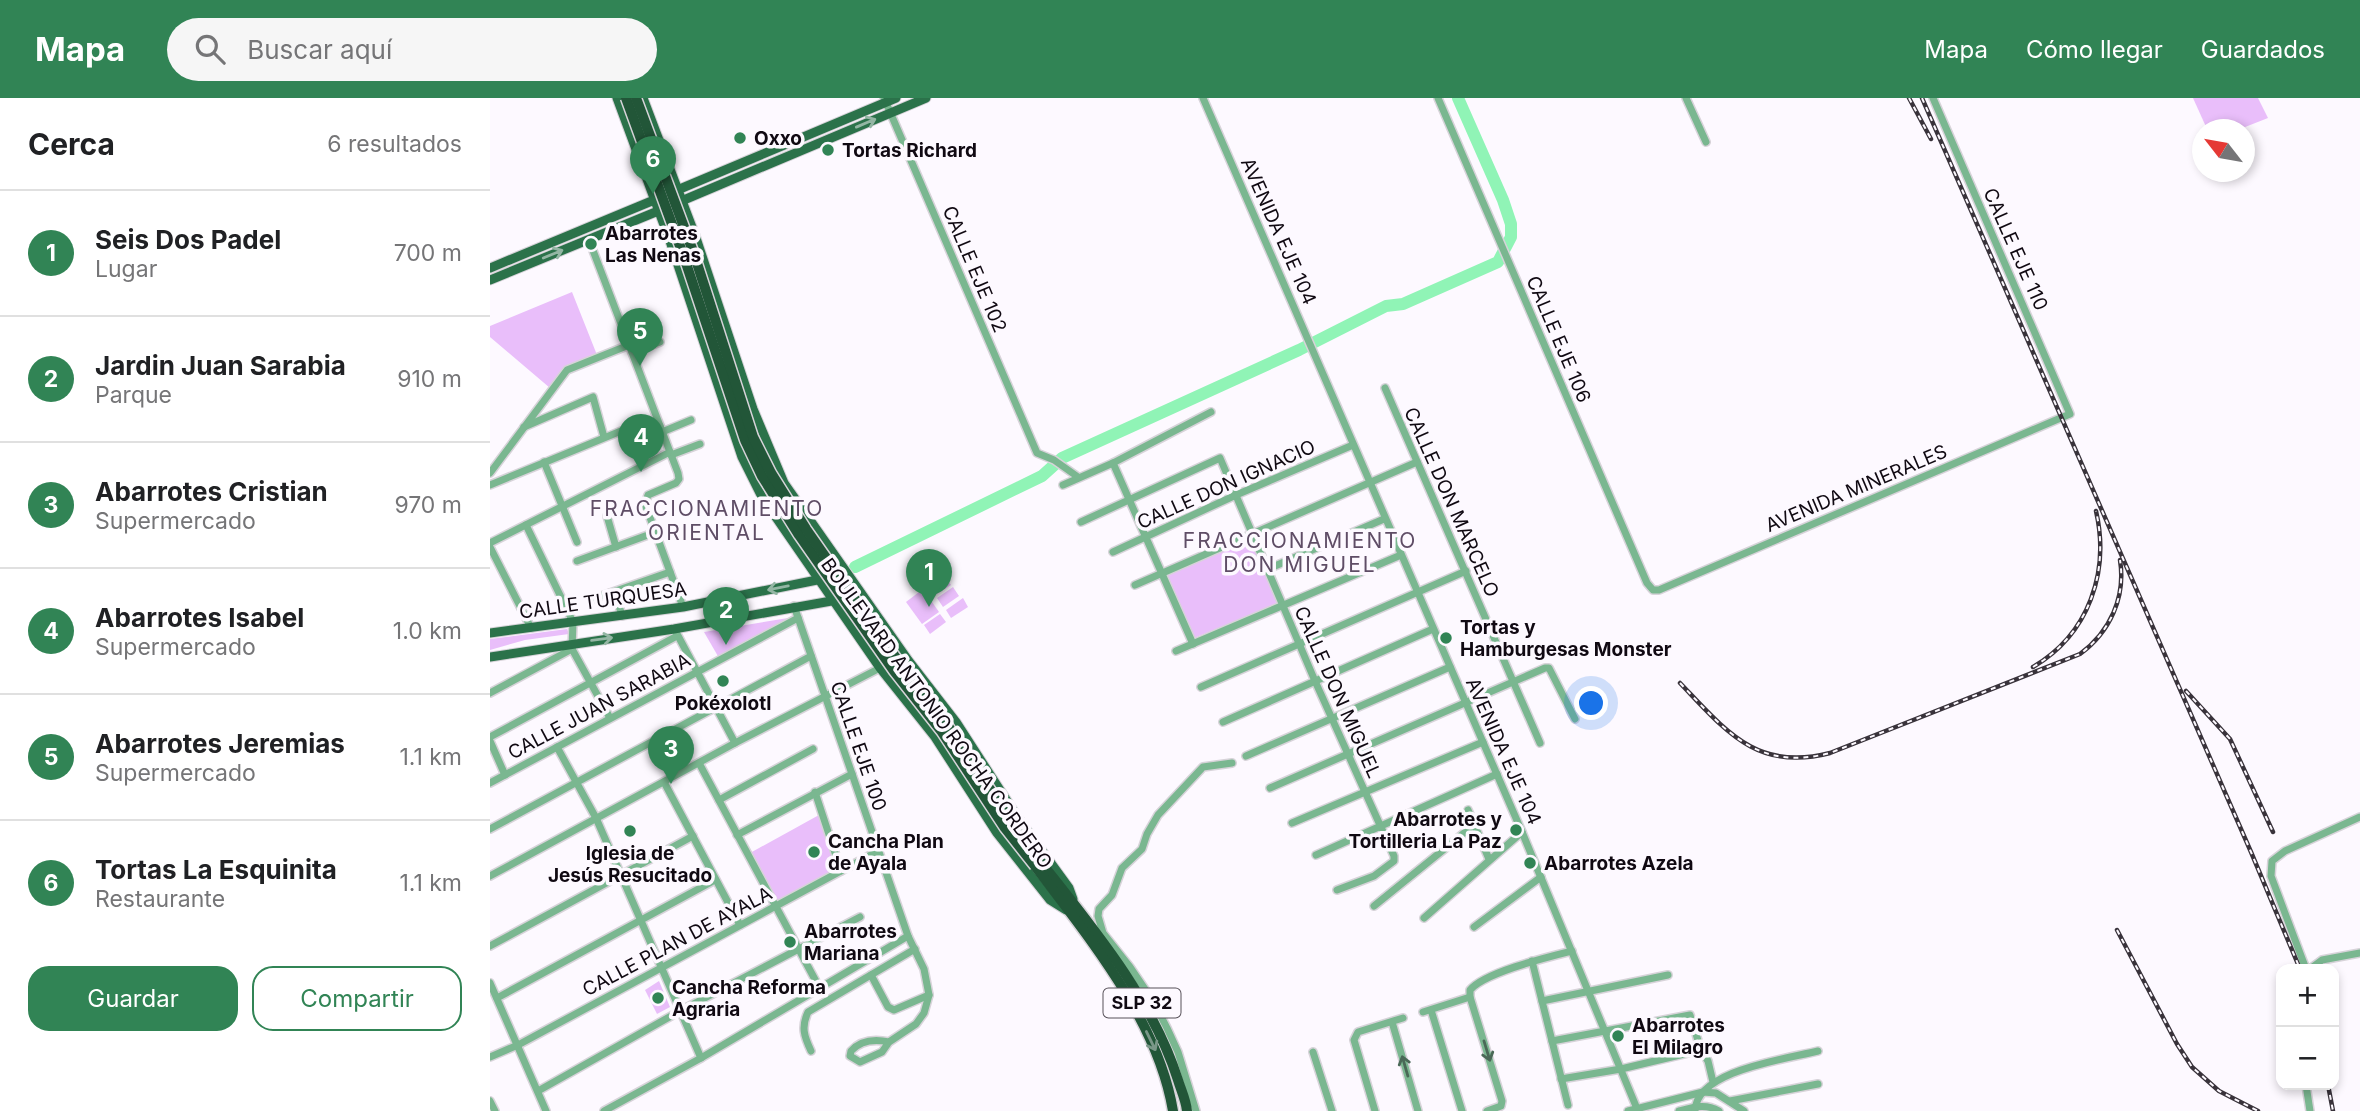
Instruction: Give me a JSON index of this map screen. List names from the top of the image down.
{
  "streets": {
    "highway": ["BOULEVARD ANTONIO ROCHA CORDERO", "SLP 32"],
    "main road": ["CALLE TURQUESA"],
    "street": [
      "AVENIDA EJE 104",
      "CALLE EJE 110",
      "CALLE EJE 102",
      "CALLE EJE 106",
      "CALLE DON IGNACIO",
      "AVENIDA MINERALES",
      "CALLE DON MARCELO",
      "CALLE DON MIGUEL",
      "CALLE JUAN SARABIA",
      "CALLE EJE 100",
      "CALLE PLAN DE AYALA"
    ]
  },
  "crossings": [
    ["AVENIDA EJE 104", "CALLE DON IGNACIO"],
    ["CALLE EJE 110", "AVENIDA MINERALES"],
    ["CALLE EJE 106", "AVENIDA MINERALES"],
    ["CALLE DON IGNACIO", "CALLE DON MIGUEL"],
    ["CALLE TURQUESA", "BOULEVARD ANTONIO ROCHA CORDERO"],
    ["CALLE TURQUESA", "CALLE EJE 100"],
    ["CALLE JUAN SARABIA", "CALLE EJE 100"],
    ["CALLE EJE 100", "CALLE PLAN DE AYALA"]
  ],
  "districts": ["FRACCIONAMIENTO ORIENTAL", "FRACCIONAMIENTO DON MIGUEL"],
  "places": [
    "Oxxo",
    "Tortas Richard",
    "Abarrotes Las Nenas",
    "Tortas y Hamburgesas Monster",
    "Pokéxolotl",
    "Abarrotes y Tortilleria La Paz",
    "Iglesia de Jesús Resucitado",
    "Cancha Plan de Ayala",
    "Abarrotes Azela",
    "Abarrotes Mariana",
    "Cancha Reforma Agraria",
    "Abarrotes El Milagro"
  ],
  "north": "top left",
  "page": {
    "header": "Mapa",
    "search": "Buscar aquí",
    "nav": ["Mapa", "Cómo llegar", "Guardados"],
    "heading": ["Cerca", "6 resultados"],
    "pins": [
      "6",
      "5",
      "4",
      "1",
      "2",
      "3"
    ],
    "list": [
      {
        "mark": "1",
        "name": "Seis Dos Padel",
        "note": "Lugar",
        "value": "700 m"
      },
      {
        "mark": "2",
        "name": "Jardin Juan Sarabia",
        "note": "Parque",
        "value": "910 m"
      },
      {
        "mark": "3",
        "name": "Abarrotes Cristian",
        "note": "Supermercado",
        "value": "970 m"
      },
      {
        "mark": "4",
        "name": "Abarrotes Isabel",
        "note": "Supermercado",
        "value": "1.0 km"
      },
      {
        "mark": "5",
        "name": "Abarrotes Jeremias",
        "note": "Supermercado",
        "value": "1.1 km"
      },
      {
        "mark": "6",
        "name": "Tortas La Esquinita",
        "note": "Restaurante",
        "value": "1.1 km"
      }
    ],
    "buttons": ["Guardar", "Compartir"],
    "map_buttons": ["+", "−"]
  }
}
